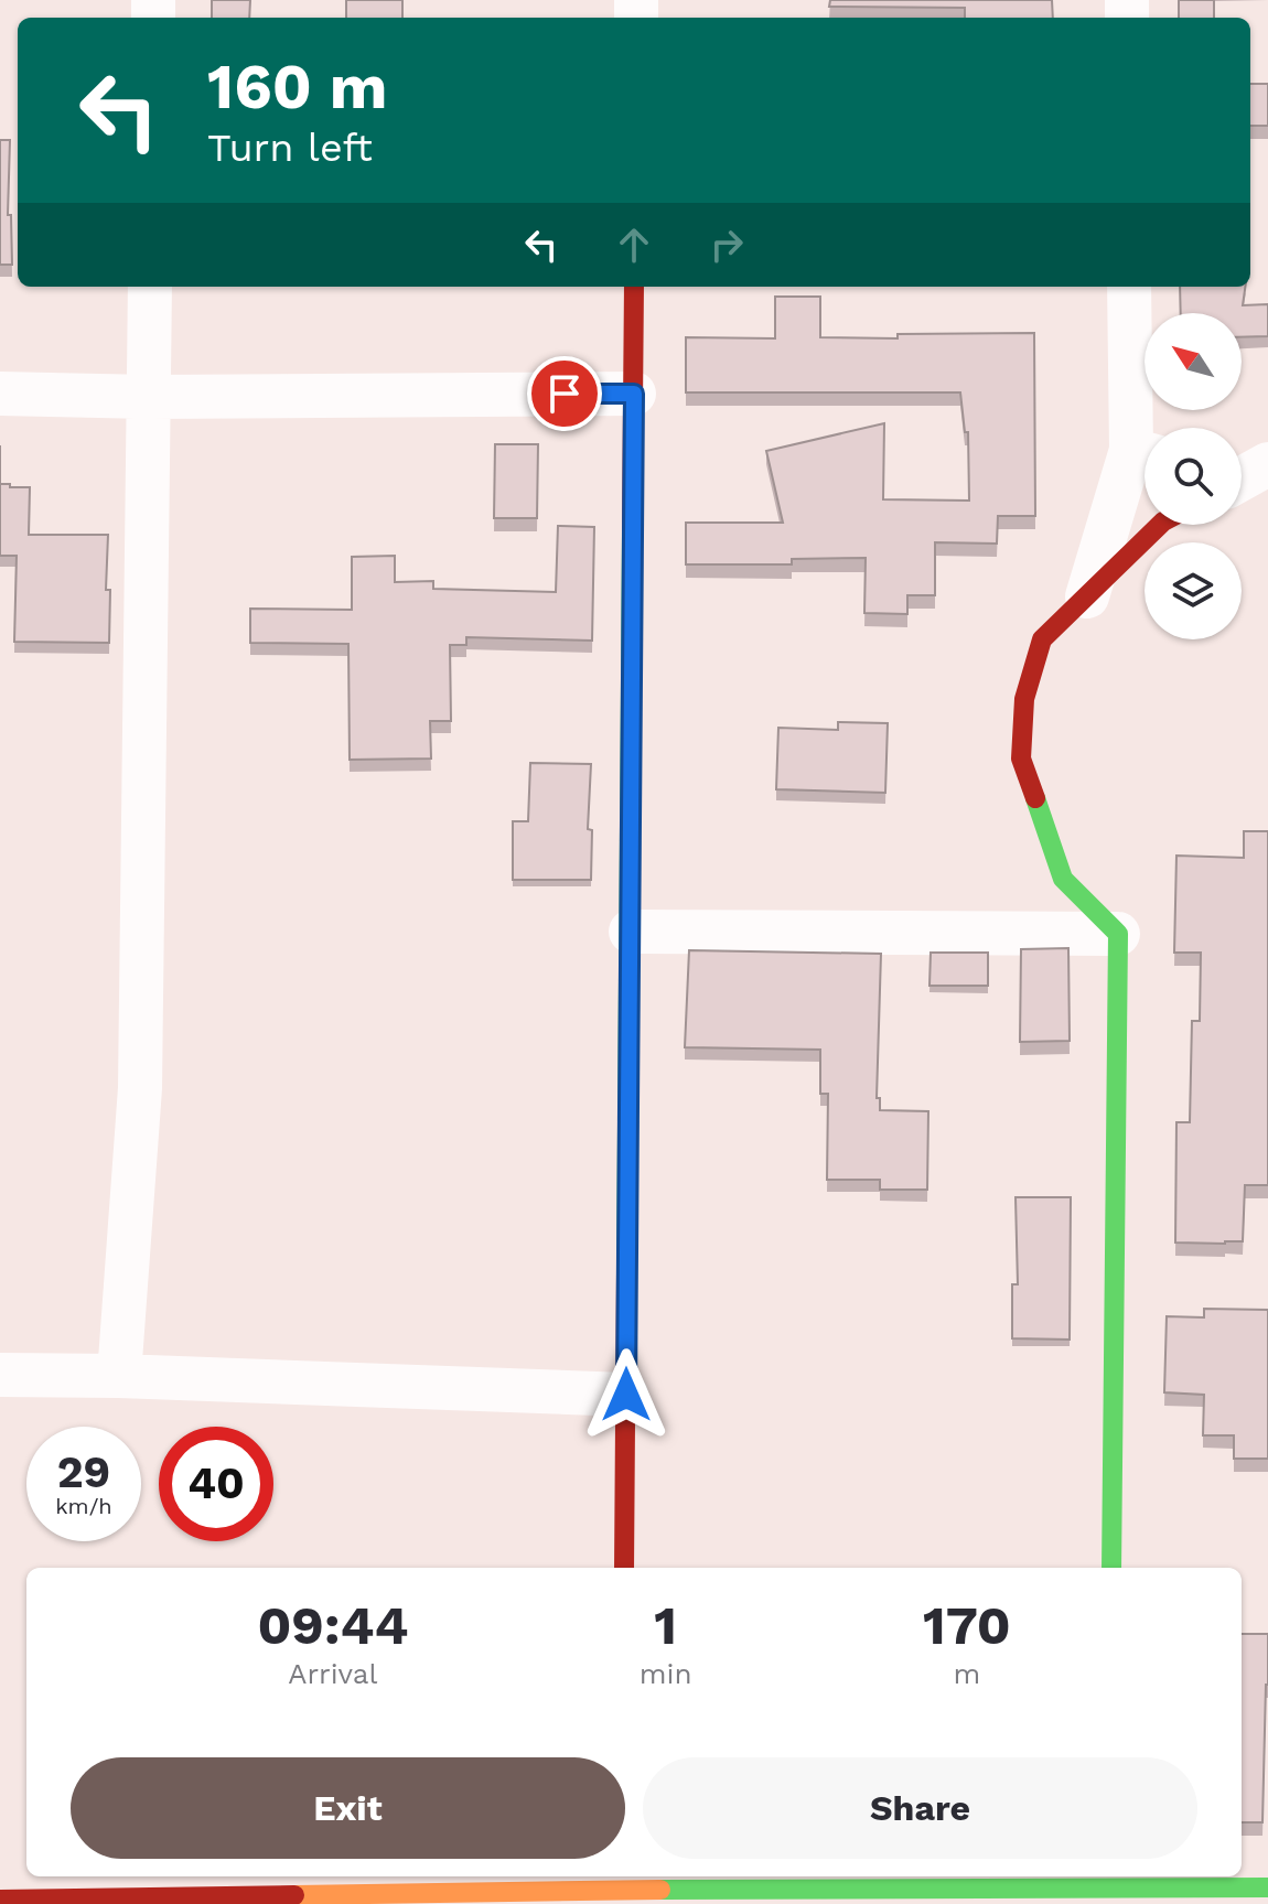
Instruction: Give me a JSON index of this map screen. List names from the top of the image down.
{
  "north": "top left",
  "page": {
    "turn": ["160 m", "Turn left"],
    "speed": "29 km/h",
    "limit": "40",
    "eta": [
      "09:44",
      "Arrival",
      "1",
      "min",
      "170",
      "m"
    ],
    "buttons": ["Exit", "Share"]
  }
}
